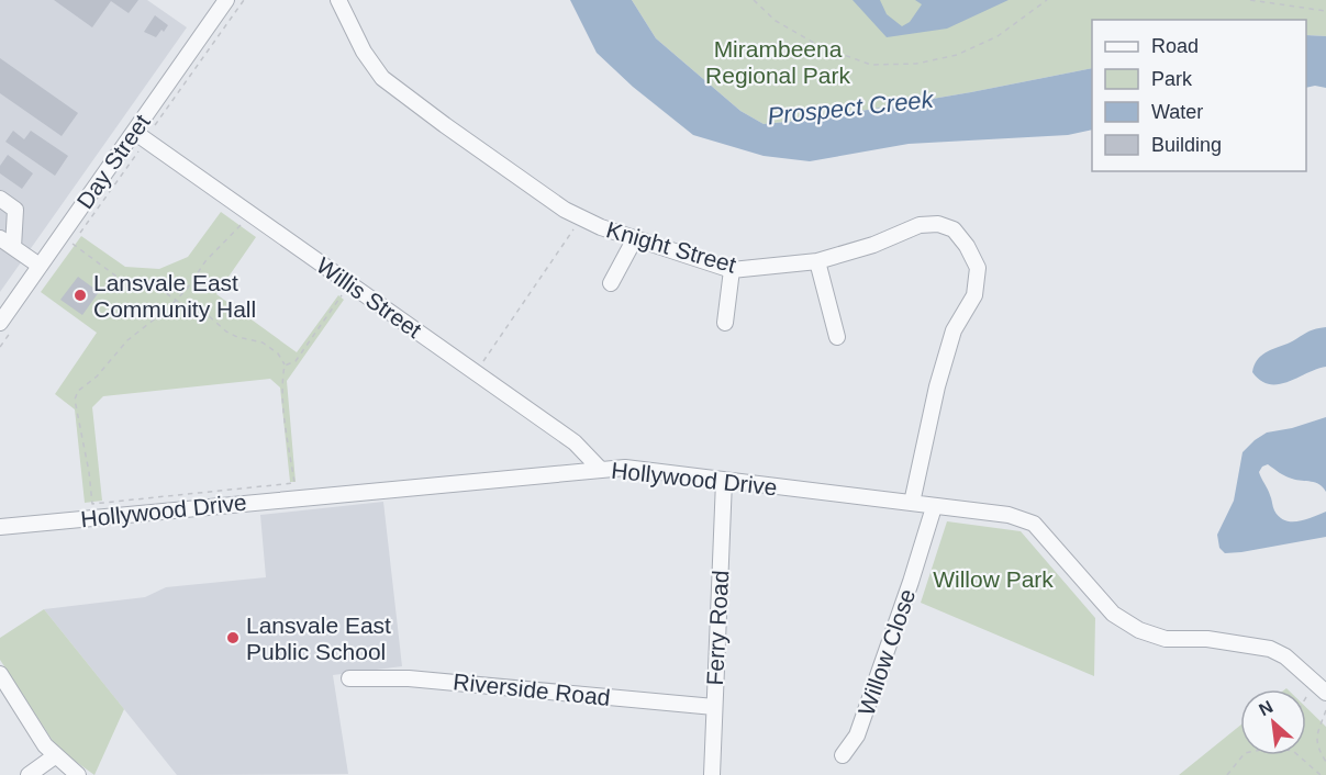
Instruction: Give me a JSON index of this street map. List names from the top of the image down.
{
  "streets": {
    "street": [
      "Day Street",
      "Knight Street",
      "Willis Street",
      "Hollywood Drive",
      "Ferry Road",
      "Willow Close",
      "Riverside Road"
    ]
  },
  "crossings": [
    ["Day Street", "Willis Street"],
    ["Knight Street", "Hollywood Drive"],
    ["Willis Street", "Hollywood Drive"],
    ["Hollywood Drive", "Ferry Road"],
    ["Hollywood Drive", "Willow Close"],
    ["Ferry Road", "Riverside Road"]
  ],
  "water": ["Prospect Creek"],
  "parks": ["Mirambeena Regional Park", "Willow Park"],
  "places": ["Lansvale East Community Hall", "Lansvale East Public School"],
  "legend": [
    "Road",
    "Park",
    "Water",
    "Building"
  ],
  "north": "top left"
}
